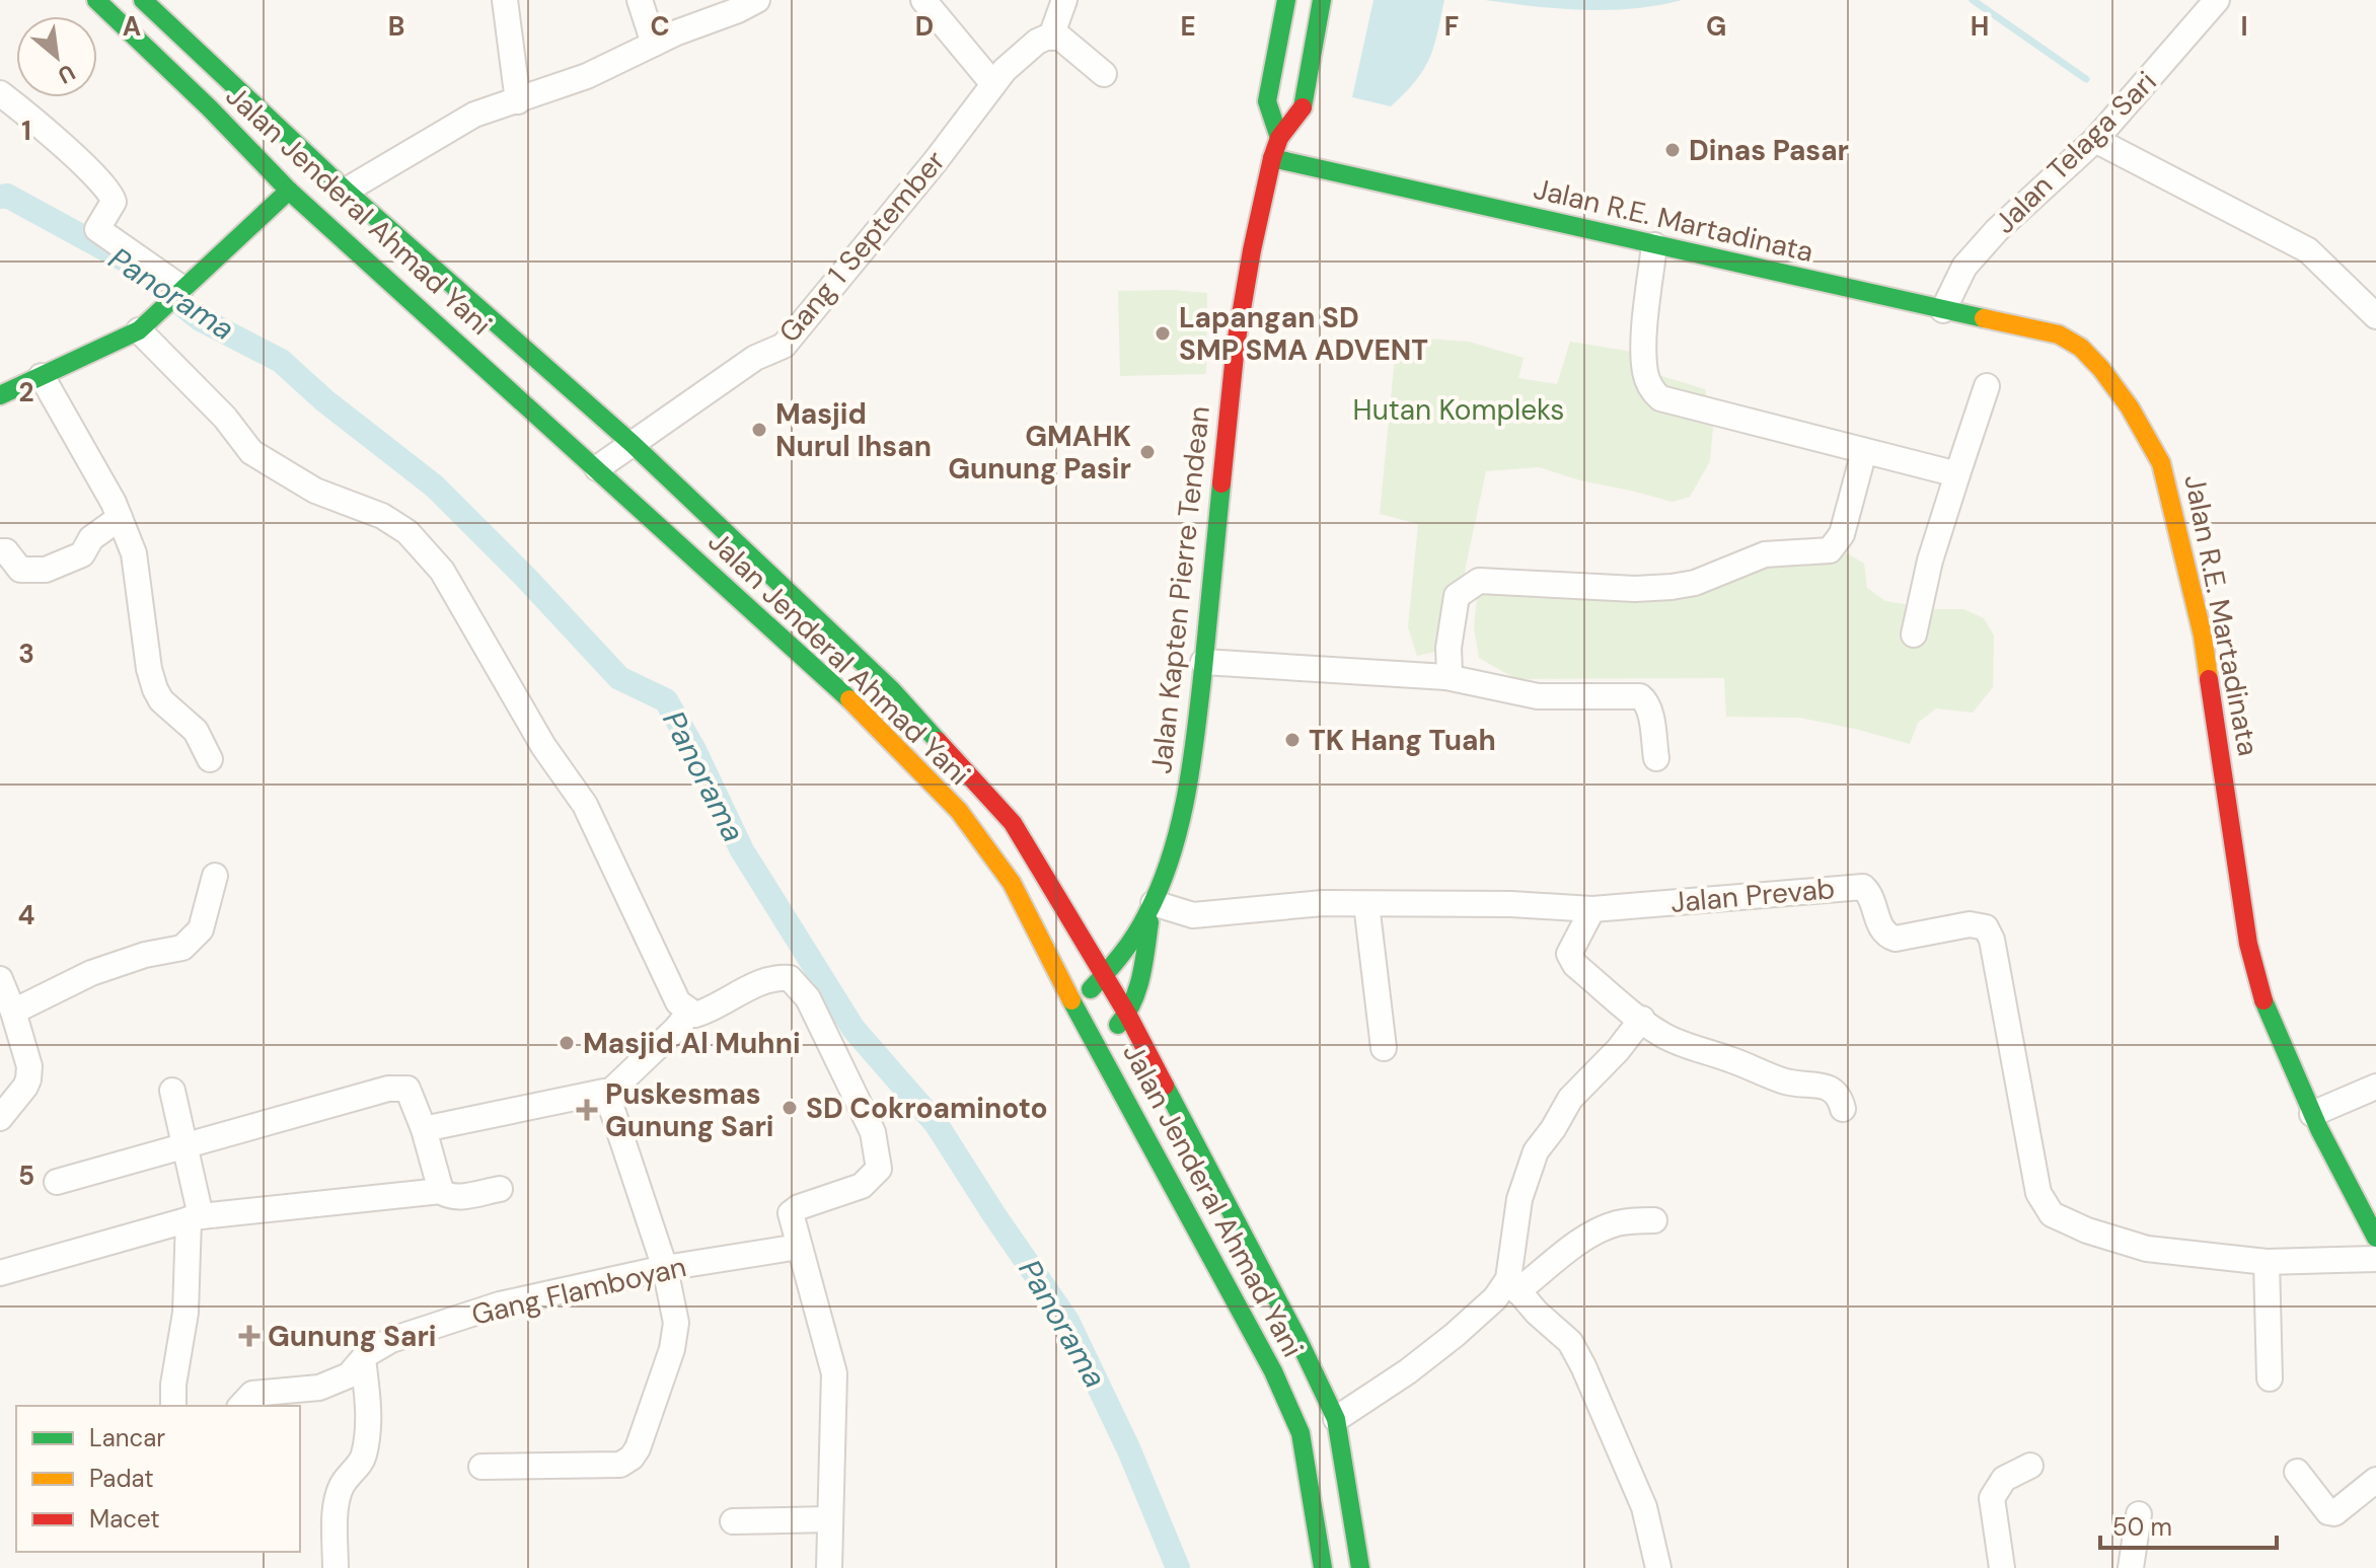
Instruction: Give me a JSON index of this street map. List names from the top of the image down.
{
  "streets": {
    "main road": ["Jalan Jenderal Ahmad Yani", "Jalan R.E. Martadinata", "Jalan Kapten Pierre Tendean"],
    "street": [
      "Jalan Telaga Sari",
      "Gang 1 September",
      "Jalan Prevab",
      "Gang Flamboyan"
    ]
  },
  "crossings": [
    ["Jalan Telaga Sari", "Jalan R.E. Martadinata"],
    ["Jalan Jenderal Ahmad Yani", "Gang 1 September"],
    ["Jalan Jenderal Ahmad Yani", "Jalan Kapten Pierre Tendean"],
    ["Jalan R.E. Martadinata", "Jalan Kapten Pierre Tendean"],
    ["Jalan Kapten Pierre Tendean", "Jalan Prevab"]
  ],
  "water": ["Panorama"],
  "parks": ["Hutan Kompleks"],
  "places": {
    "other": [
      "Dinas Pasar",
      "Lapangan SD SMP SMA ADVENT",
      "Masjid Nurul Ihsan",
      "GMAHK Gunung Pasir",
      "TK Hang Tuah",
      "Masjid Al Muhni",
      "SD Cokroaminoto"
    ],
    "health": ["Puskesmas Gunung Sari", "Gunung Sari"]
  },
  "legend": ["Lancar", "Padat", "Macet"],
  "scale_bar": "50 m",
  "north": "bottom right",
  "grid": {
    "columns": [
      "A",
      "B",
      "C",
      "D",
      "E",
      "F",
      "G",
      "H",
      "I"
    ],
    "rows": [
      "1",
      "2",
      "3",
      "4",
      "5"
    ]
  }
}
